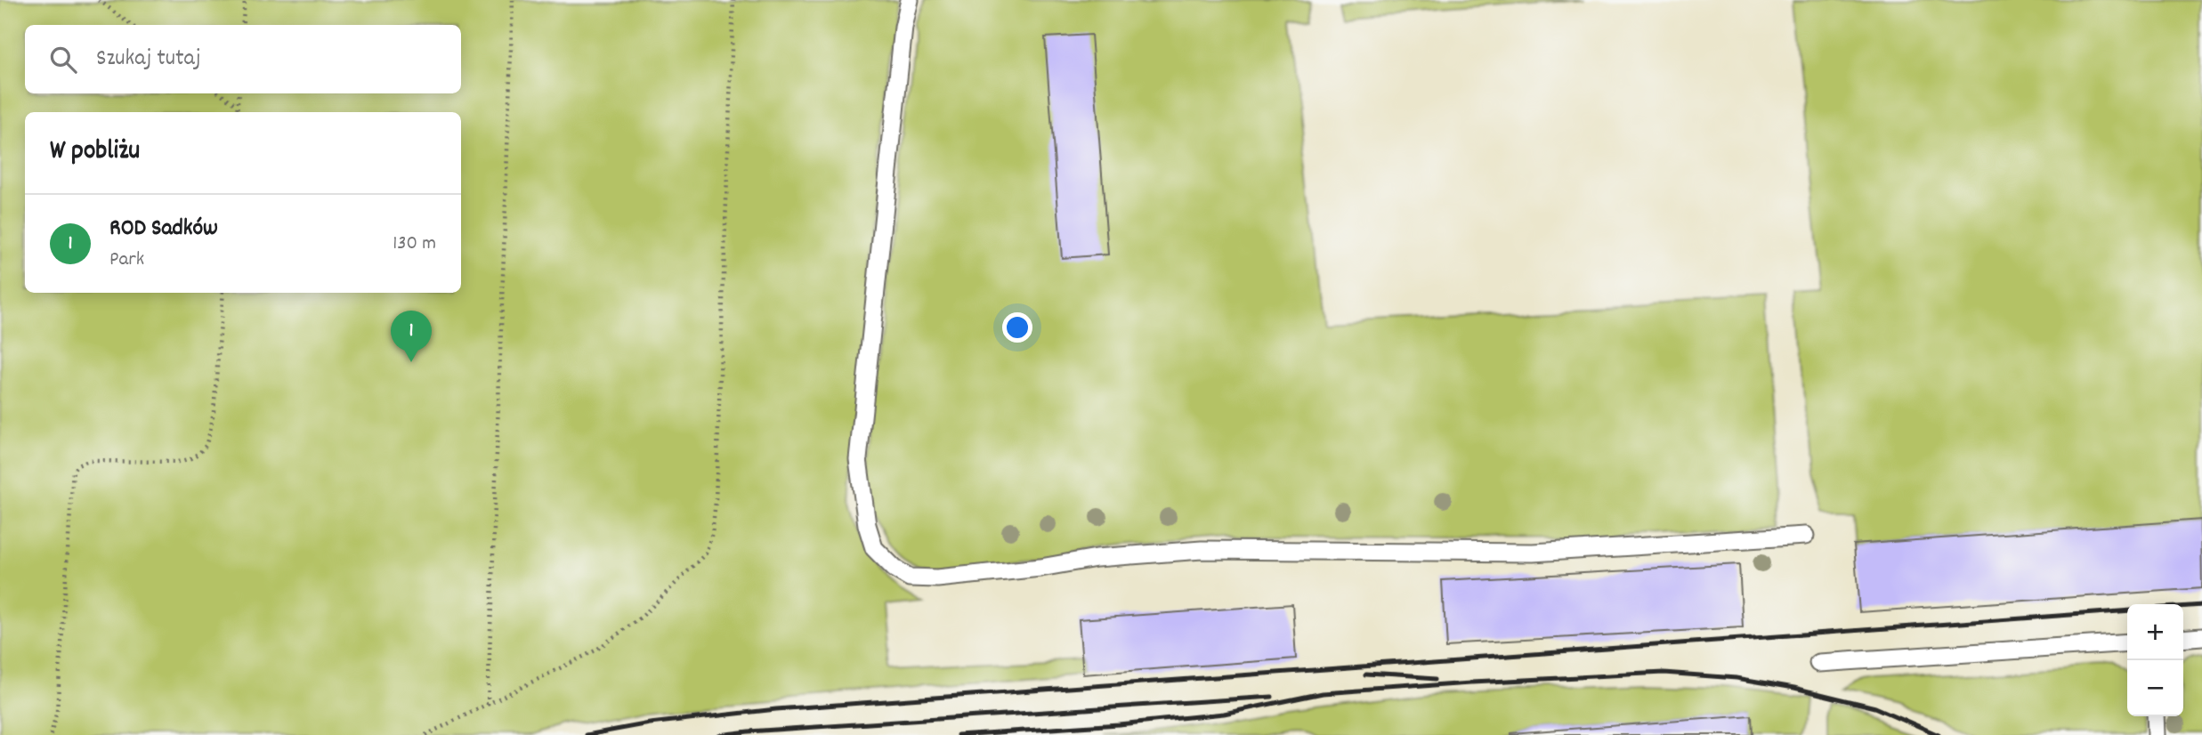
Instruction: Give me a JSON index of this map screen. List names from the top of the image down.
{
  "page": {
    "search": "Szukaj tutaj",
    "heading": "W pobliżu",
    "list": [
      {
        "mark": "1",
        "name": "ROD Sadków",
        "note": "Park",
        "value": "130 m"
      }
    ],
    "pins": "1",
    "map_buttons": ["+", "−"]
  }
}
